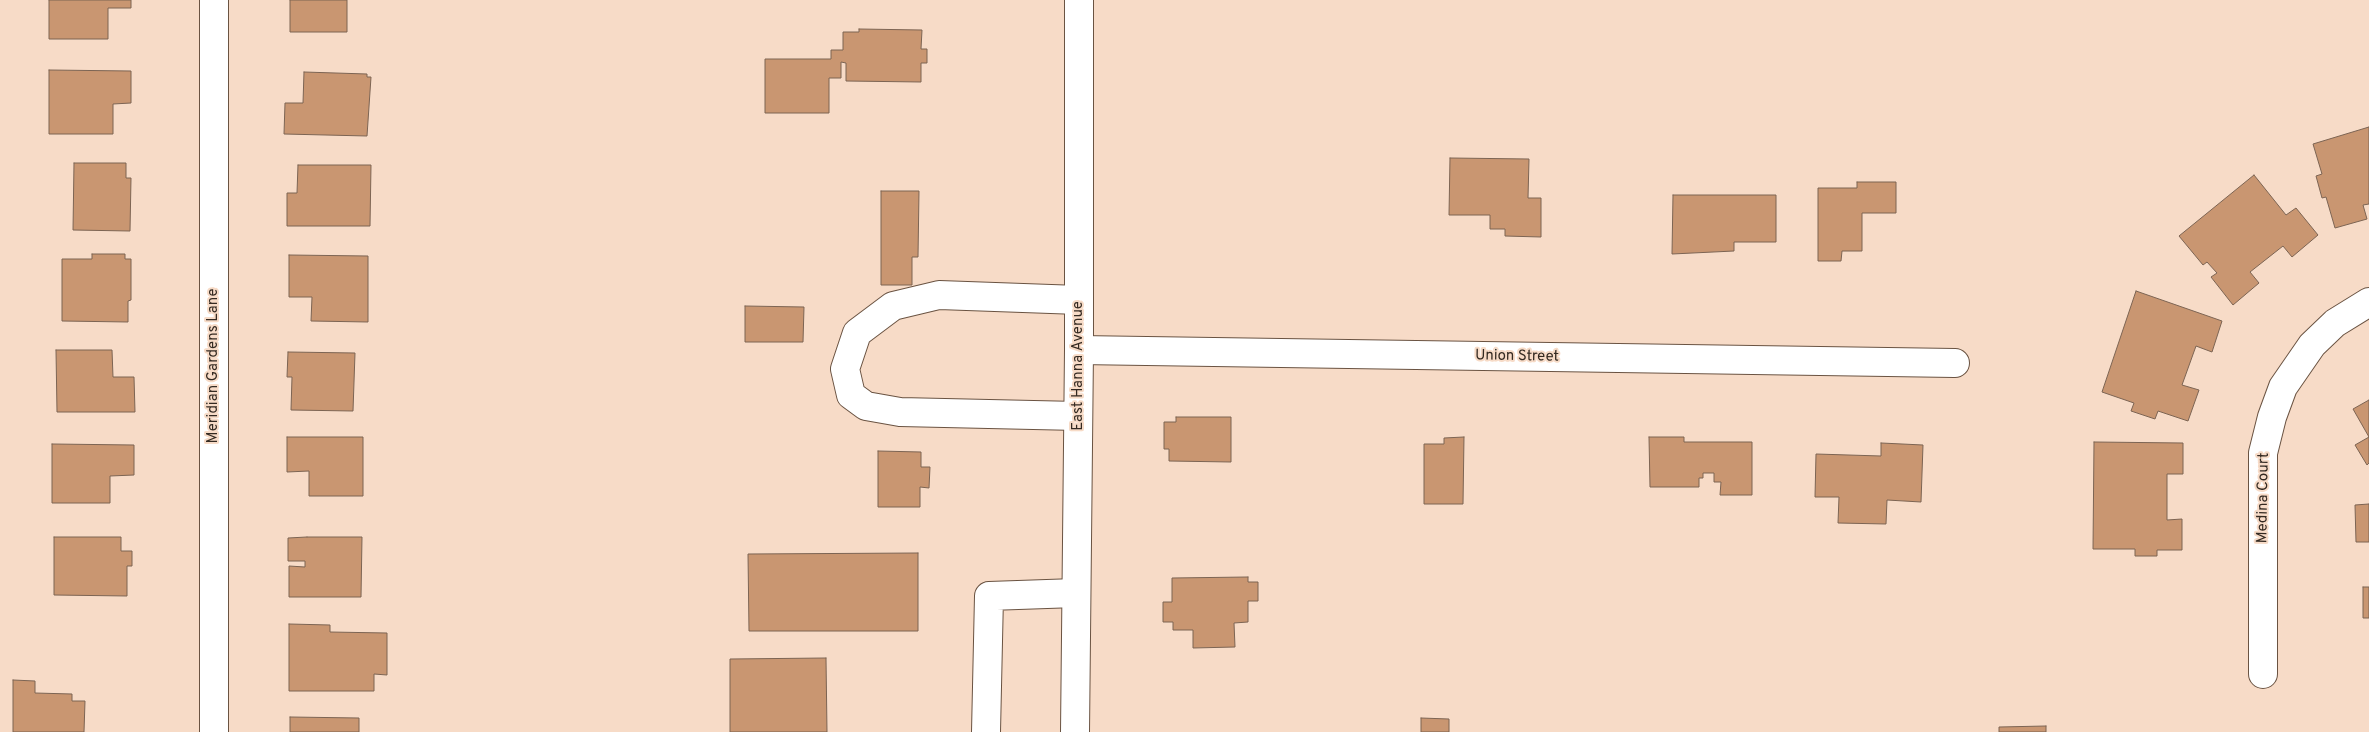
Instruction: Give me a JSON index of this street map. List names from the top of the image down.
{
  "streets": {
    "street": [
      "Union Street",
      "Meridian Gardens Lane",
      "East Hanna Avenue",
      "Medina Court"
    ]
  },
  "crossings": [
    ["Union Street", "East Hanna Avenue"]
  ]
}
